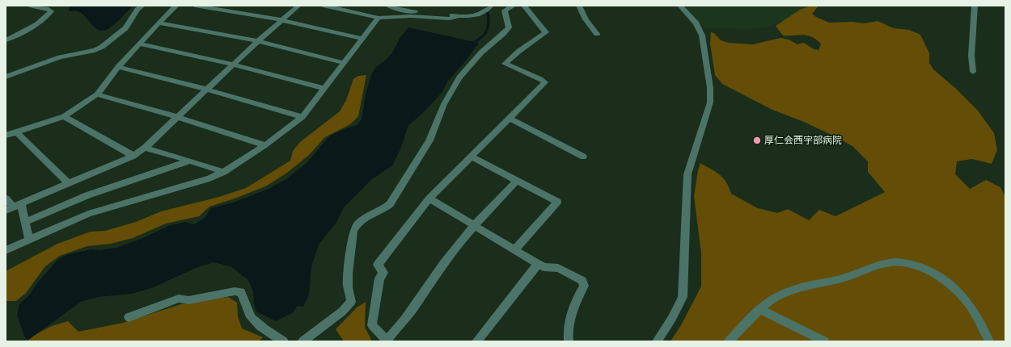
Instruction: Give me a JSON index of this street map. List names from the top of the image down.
{
  "places": ["厚仁会西宇部病院"]
}
